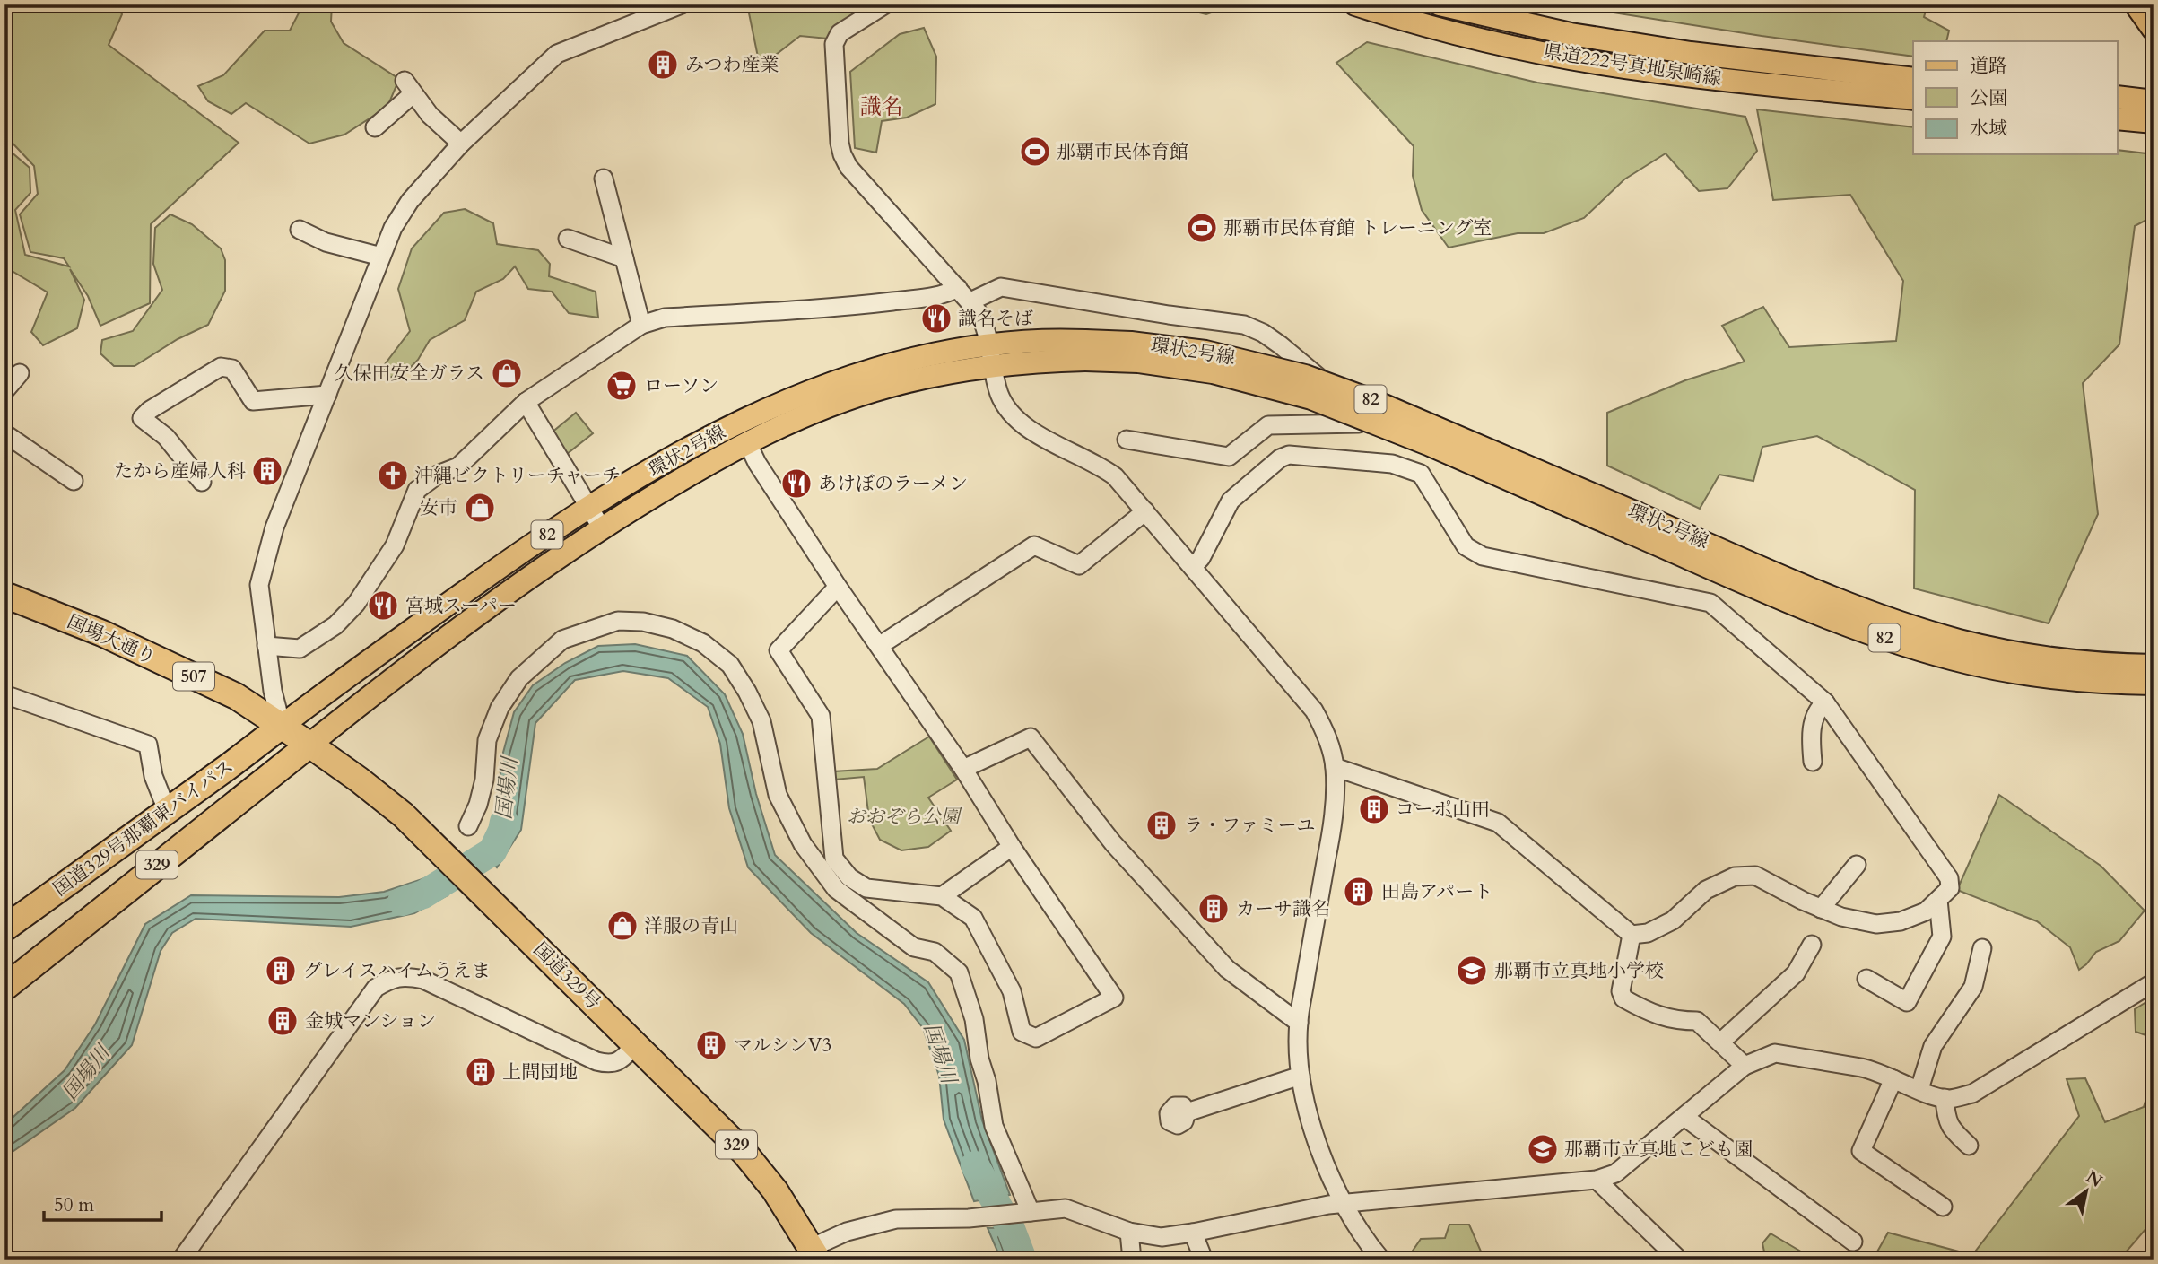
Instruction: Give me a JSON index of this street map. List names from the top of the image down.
{
  "streets": {
    "highway": [
      "国場大通り",
      "507",
      "国道329号那覇東バイパス",
      "329",
      "国道329号"
    ],
    "main road": ["県道222号真地泉崎線", "環状2号線", "82"]
  },
  "crossings": [
    ["環状2号線", "国場大通り"],
    ["環状2号線", "国道329号那覇東バイパス"],
    ["環状2号線", "国道329号"],
    ["国場大通り", "国道329号那覇東バイパス"],
    ["国場大通り", "国道329号"],
    ["国道329号那覇東バイパス", "国道329号"]
  ],
  "districts": ["識名"],
  "water": ["国場川"],
  "parks": ["おおぞら公園"],
  "places": {
    "building": [
      "みつわ産業",
      "たから産婦人科",
      "コーポ山田",
      "ラ・ファミーユ",
      "田島アパート",
      "カーサ識名",
      "グレイスハイムうえま",
      "金城マンション",
      "マルシンV3",
      "上間団地"
    ],
    "sports": ["那覇市民体育館", "那覇市民体育館 トレーニング室"],
    "restaurant": ["識名そば", "あけぼのラーメン", "宮城スーパー"],
    "shop": ["久保田安全ガラス", "安市", "洋服の青山"],
    "supermarket": ["ローソン"],
    "church": ["沖縄ビクトリーチャーチ"],
    "school or university": ["那覇市立真地小学校", "那覇市立真地こども園"]
  },
  "legend": ["道路", "公園", "水域"],
  "scale_bar": "50 m",
  "north": "top right"
}
